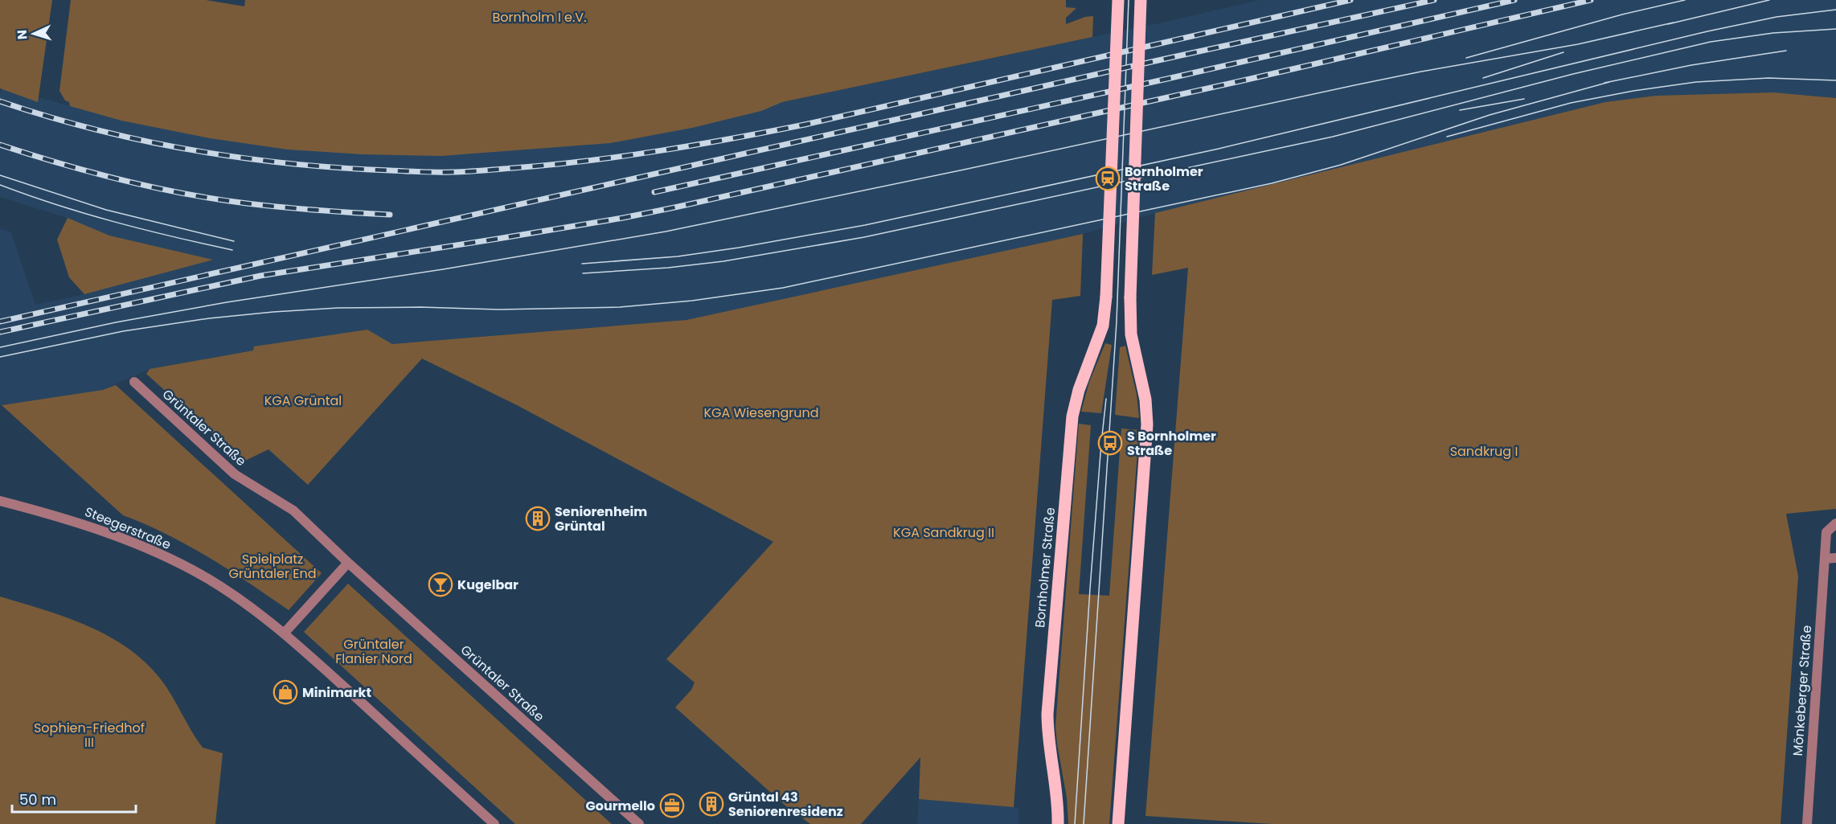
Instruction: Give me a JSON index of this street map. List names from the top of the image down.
{
  "streets": {
    "main road": ["Bornholmer Straße"],
    "street": ["Grüntaler Straße", "Steegerstraße", "Mönkeberger Straße"]
  },
  "parks": [
    "Bornholm I e.V.",
    "KGA Grüntal",
    "KGA Wiesengrund",
    "Sandkrug I",
    "KGA Sandkrug II",
    "Spielplatz Grüntaler End",
    "Grüntaler Flanier Nord",
    "Sophien-Friedhof III"
  ],
  "places": {
    "station": ["Bornholmer Straße"],
    "bus stop": ["S Bornholmer Straße"],
    "building": ["Seniorenheim Grüntal", "Grüntal 43 Seniorenresidenz"],
    "bar": ["Kugelbar"],
    "shop": ["Minimarkt"],
    "office": ["Gourmello"]
  },
  "scale_bar": "50 m",
  "north": "left"
}
